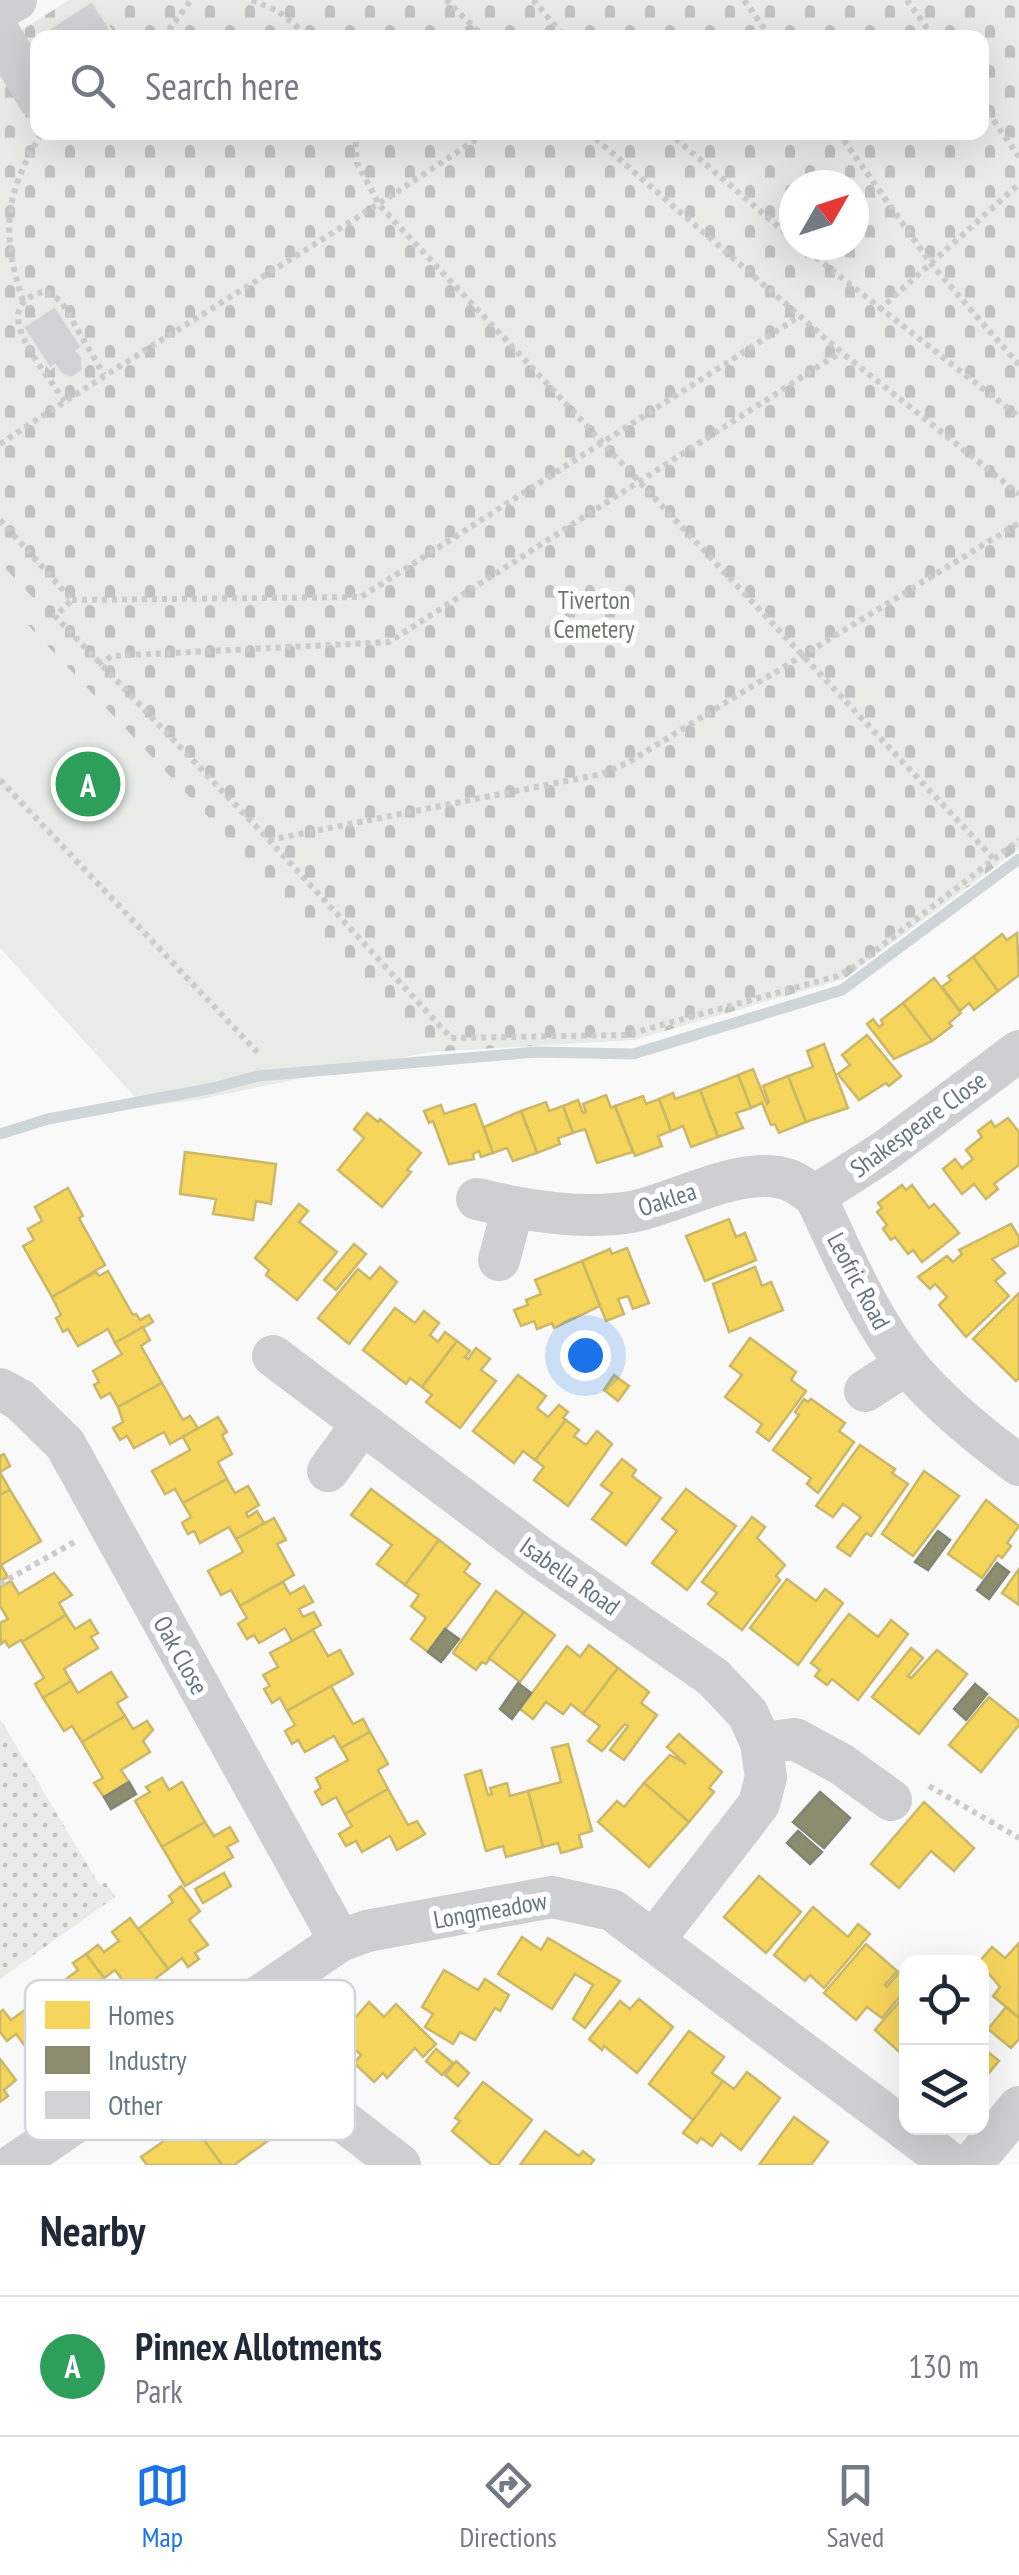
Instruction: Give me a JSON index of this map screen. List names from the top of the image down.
{
  "streets": {
    "street": [
      "Shakespeare Close",
      "Oaklea",
      "Leofric Road",
      "Isabella Road",
      "Oak Close",
      "Longmeadow"
    ]
  },
  "crossings": [
    ["Shakespeare Close", "Oaklea"],
    ["Shakespeare Close", "Leofric Road"],
    ["Oaklea", "Leofric Road"],
    ["Isabella Road", "Longmeadow"],
    ["Oak Close", "Longmeadow"]
  ],
  "parks": ["Tiverton Cemetery"],
  "legend": ["Homes", "Industry", "Other"],
  "north": "top right",
  "page": {
    "search": "Search here",
    "pins": "A",
    "heading": "Nearby",
    "list": [
      {
        "mark": "A",
        "name": "Pinnex Allotments",
        "note": "Park",
        "value": "130 m"
      }
    ],
    "nav": ["Map", "Directions", "Saved"]
  }
}
